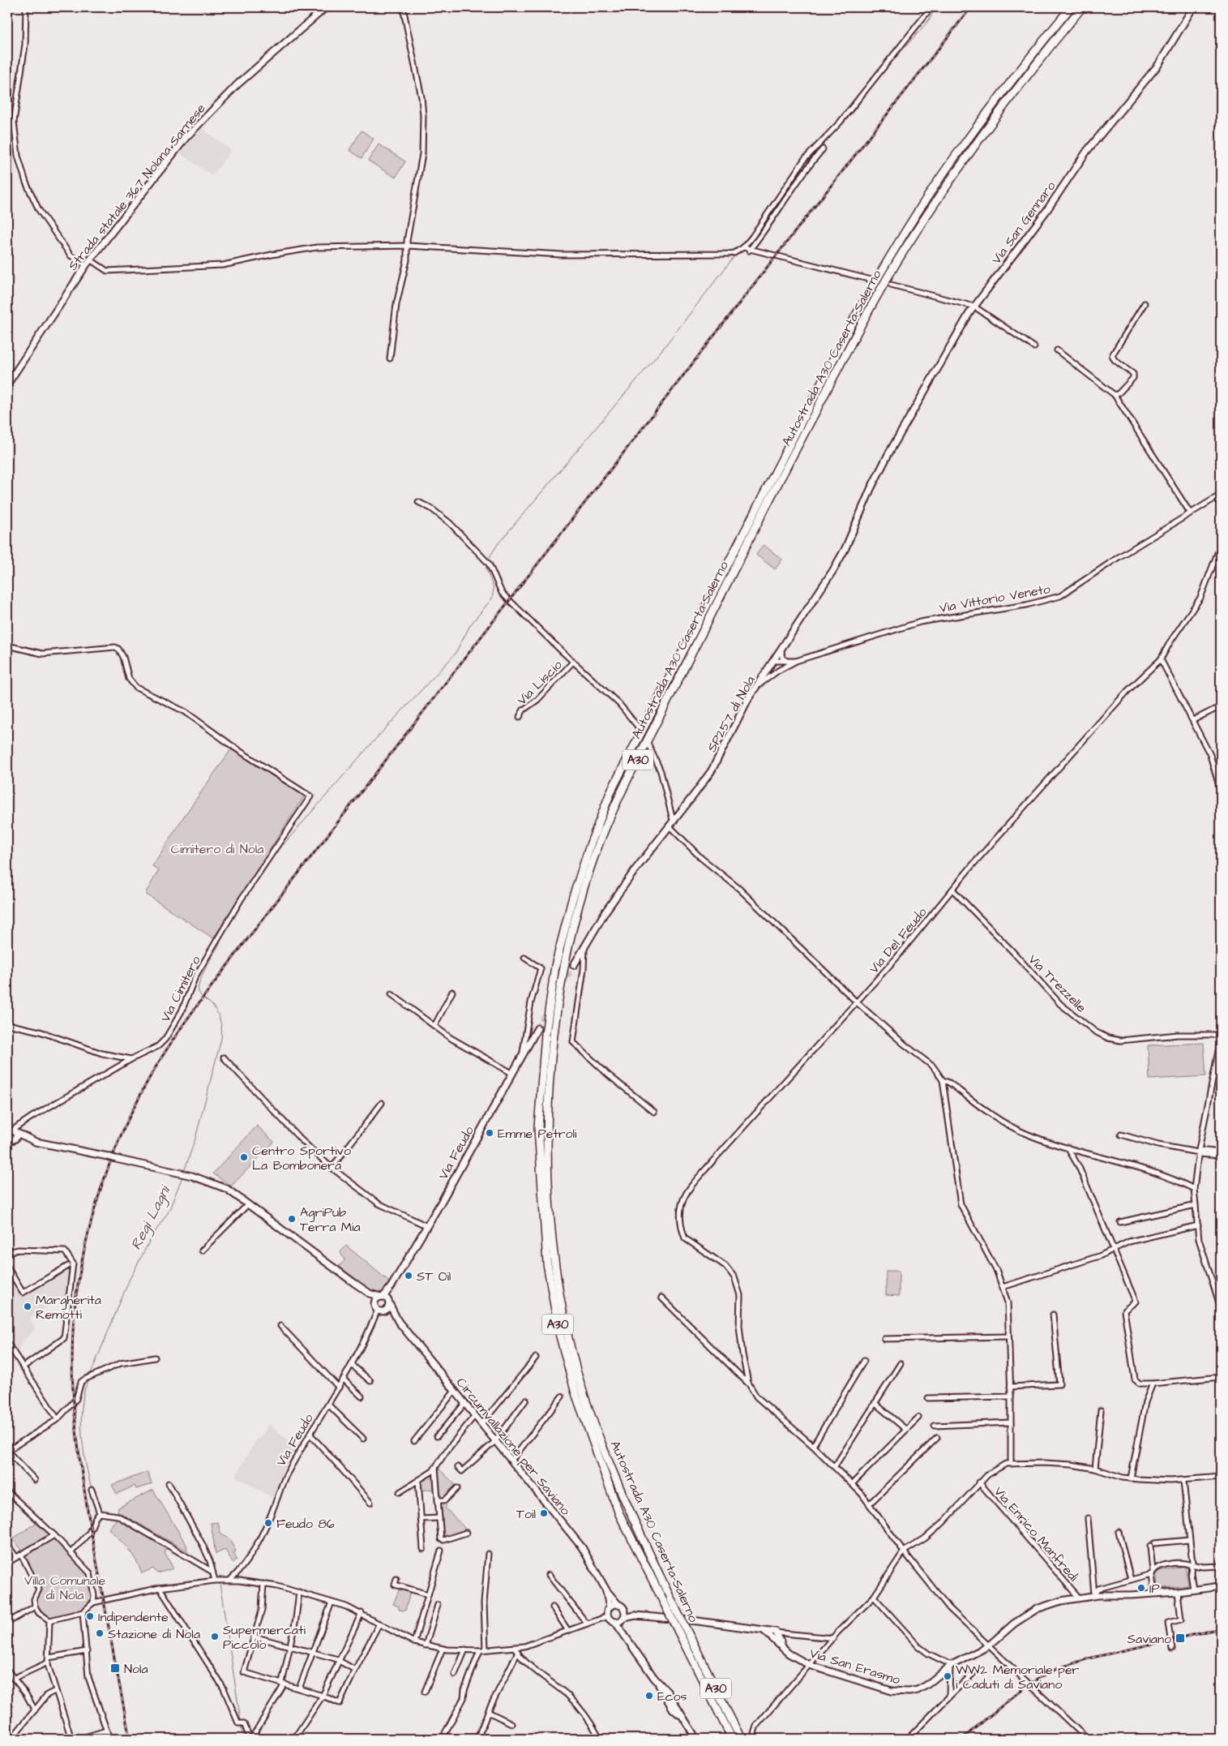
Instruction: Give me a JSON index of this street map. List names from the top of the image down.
{
  "streets": {
    "highway": ["Autostrada A30 Caserta-Salerno", "A30"],
    "main road": [
      "Strada statale 367 Nolana Sarnese",
      "Via San Gennaro",
      "SP257 di Nola",
      "Via Feudo",
      "Circumvallazione per Saviano",
      "Via San Erasmo"
    ],
    "street": [
      "Via Vittorio Veneto",
      "Via Liscio",
      "Via Del Feudo",
      "Via Trezzelle",
      "Via Cimitero",
      "Via Enrico Manfredi"
    ]
  },
  "crossings": [
    ["Via San Gennaro", "SP257 di Nola"],
    ["Via Vittorio Veneto", "SP257 di Nola"],
    ["Via Del Feudo", "Via Trezzelle"],
    ["Via Feudo", "Circumvallazione per Saviano"],
    ["Via Enrico Manfredi", "Via San Erasmo"]
  ],
  "water": ["Regi Lagni"],
  "parks": ["Cimitero di Nola", "Villa Comunale di Nola"],
  "places": {
    "other": [
      "Emme Petroli",
      "Centro Sportivo La Bombonera",
      "AgriPub Terra Mia",
      "ST Oil",
      "Margherita Remotti",
      "Toil",
      "Feudo 86",
      "IP",
      "Indipendente",
      "Stazione di Nola",
      "Supermercati Piccolo",
      "WW2 Memoriale per i Caduti di Saviano",
      "Ecos"
    ],
    "transit": ["Saviano", "Nola"]
  }
}
